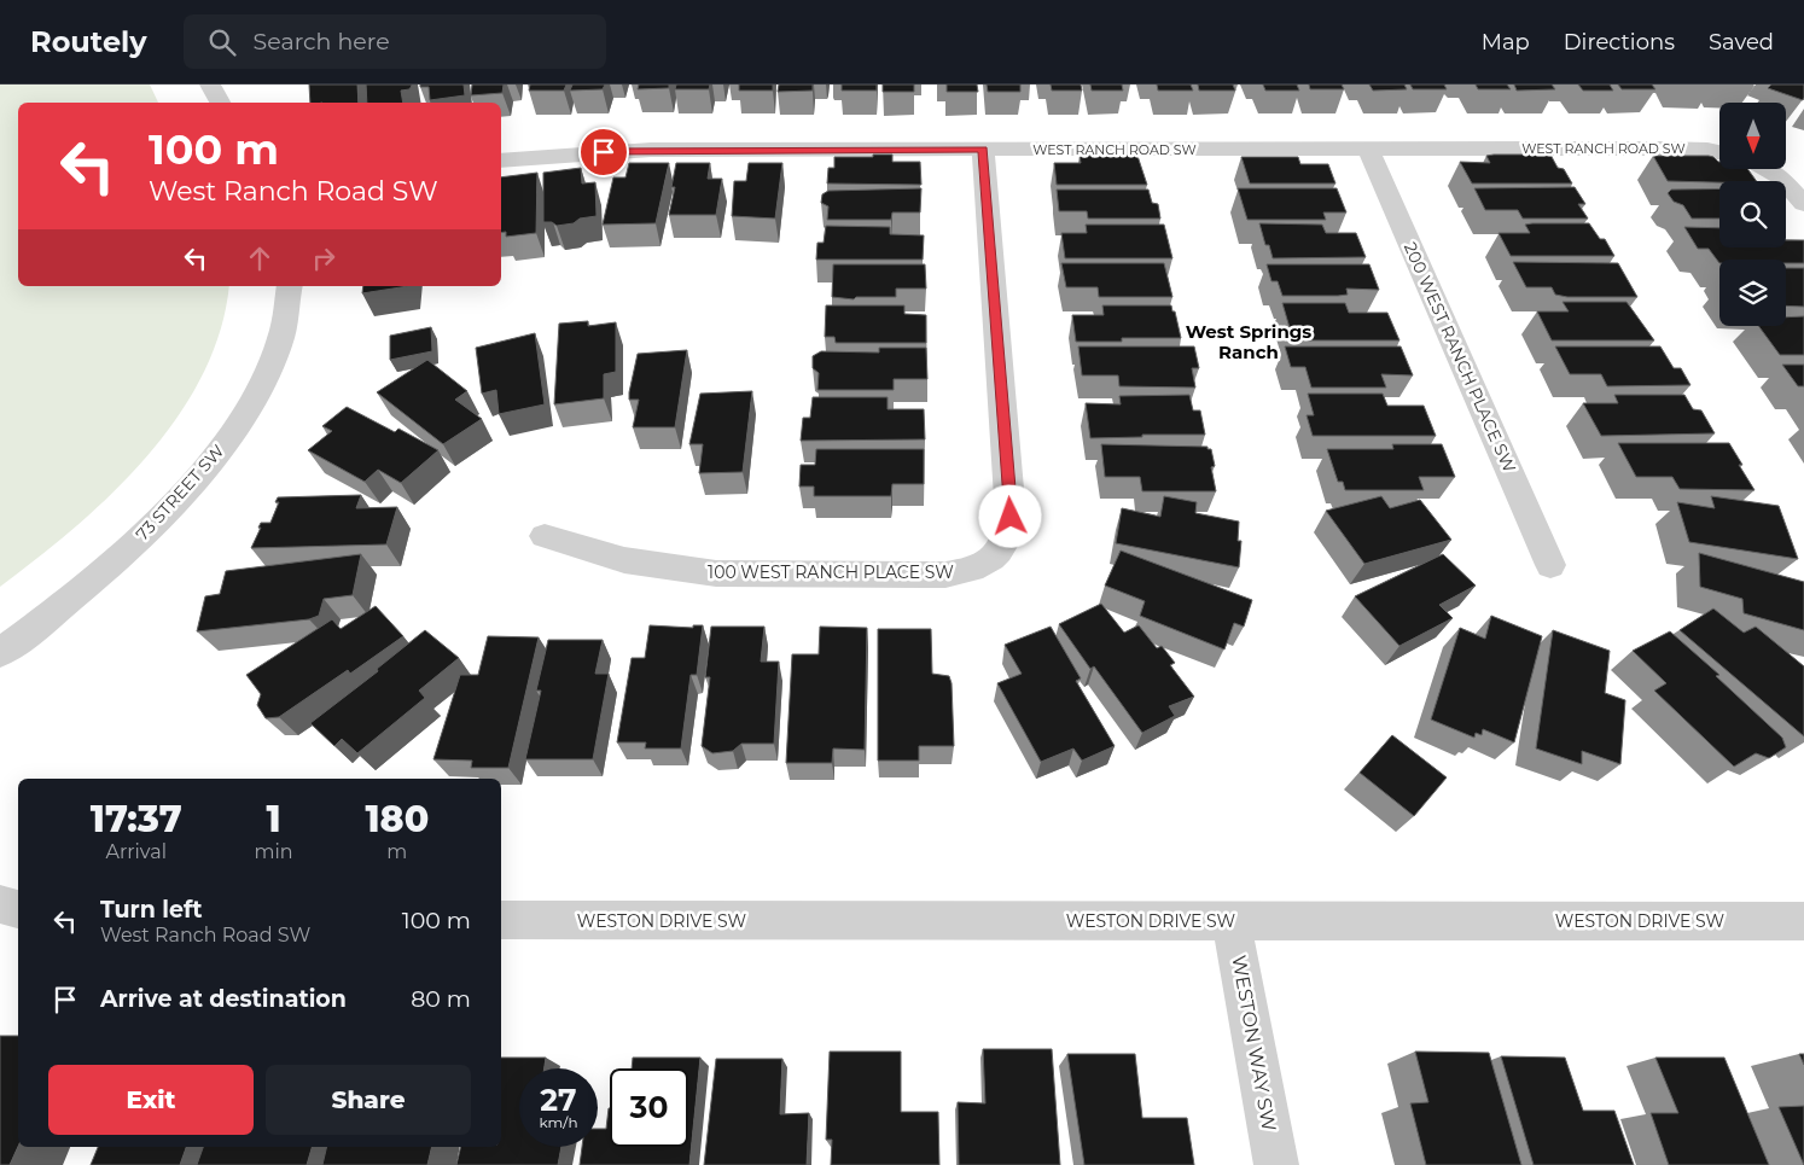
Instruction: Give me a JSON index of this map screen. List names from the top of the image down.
{
  "streets": {
    "street": [
      "WEST RANCH ROAD SW",
      "200 WEST RANCH PLACE SW",
      "73 STREET SW",
      "100 WEST RANCH PLACE SW",
      "WESTON DRIVE SW",
      "WESTON WAY SW"
    ]
  },
  "crossings": [
    ["WEST RANCH ROAD SW", "200 WEST RANCH PLACE SW"],
    ["WEST RANCH ROAD SW", "100 WEST RANCH PLACE SW"],
    ["WESTON DRIVE SW", "WESTON WAY SW"]
  ],
  "districts": ["West Springs Ranch"],
  "north": "bottom",
  "page": {
    "header": "Routely",
    "search": "Search here",
    "nav": ["Map", "Directions", "Saved"],
    "turn": ["100 m", "West Ranch Road SW"],
    "eta": [
      "17:37",
      "Arrival",
      "1",
      "min",
      "180",
      "m"
    ],
    "list": [
      {
        "name": "Turn left",
        "note": "West Ranch Road SW",
        "value": "100 m"
      },
      {
        "name": "Arrive at destination",
        "value": "80 m"
      }
    ],
    "buttons": ["Exit", "Share"],
    "speed": "27 km/h",
    "limit": "30"
  }
}
